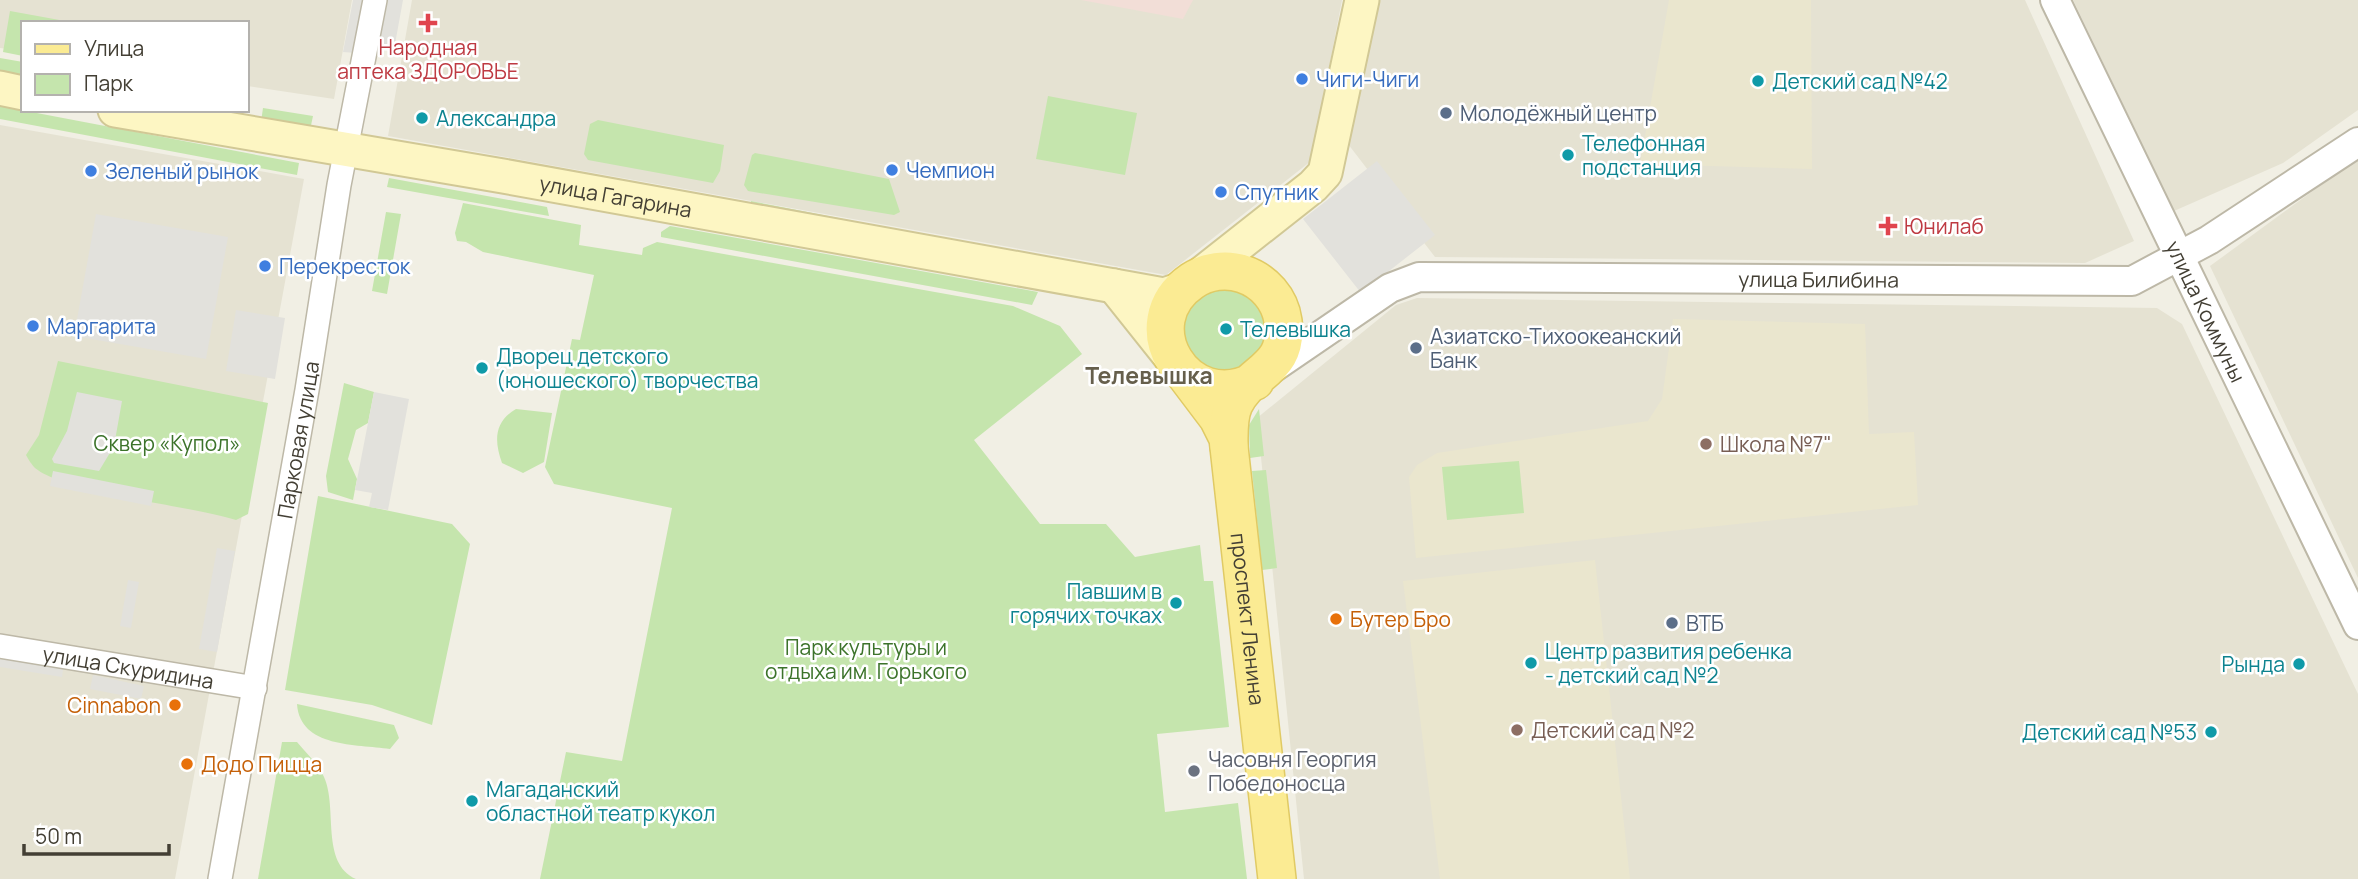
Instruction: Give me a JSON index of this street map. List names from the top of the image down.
{
  "streets": {
    "main road": ["улица Гагарина", "проспект Ленина"],
    "street": [
      "улица Билибина",
      "улица Коммуны",
      "Парковая улица",
      "улица Скуридина"
    ]
  },
  "crossings": [
    ["улица Гагарина", "улица Билибина"],
    ["улица Гагарина", "Парковая улица"],
    ["улица Гагарина", "проспект Ленина"],
    ["улица Билибина", "улица Коммуны"],
    ["улица Билибина", "проспект Ленина"],
    ["Парковая улица", "улица Скуридина"]
  ],
  "districts": ["Телевышка"],
  "parks": ["Сквер «Купол»", "Парк культуры и отдыха им. Горького"],
  "places": {
    "health": ["Народная аптека ЗДОРОВЬЕ", "Юнилаб"],
    "other": [
      "Чиги-Чиги",
      "Детский сад №42",
      "Молодёжный центр",
      "Александра",
      "Телефонная подстанция",
      "Чемпион",
      "Зеленый рынок",
      "Спутник",
      "Перекресток",
      "Маргарита",
      "Телевышка",
      "Азиатско-Тихоокеанский Банк",
      "Дворец детского (юношеского) творчества",
      "Школа №7\"",
      "Павшим в горячих точках",
      "Бутер Бро",
      "ВТБ",
      "Центр развития ребенка - детский сад №2",
      "Рында",
      "Cinnabon",
      "Детский сад №2",
      "Детский сад №53",
      "Додо Пицца",
      "Часовня Георгия Победоносца",
      "Магаданский областной театр кукол"
    ]
  },
  "legend": ["Улица", "Парк"],
  "scale_bar": "50 m"
}
